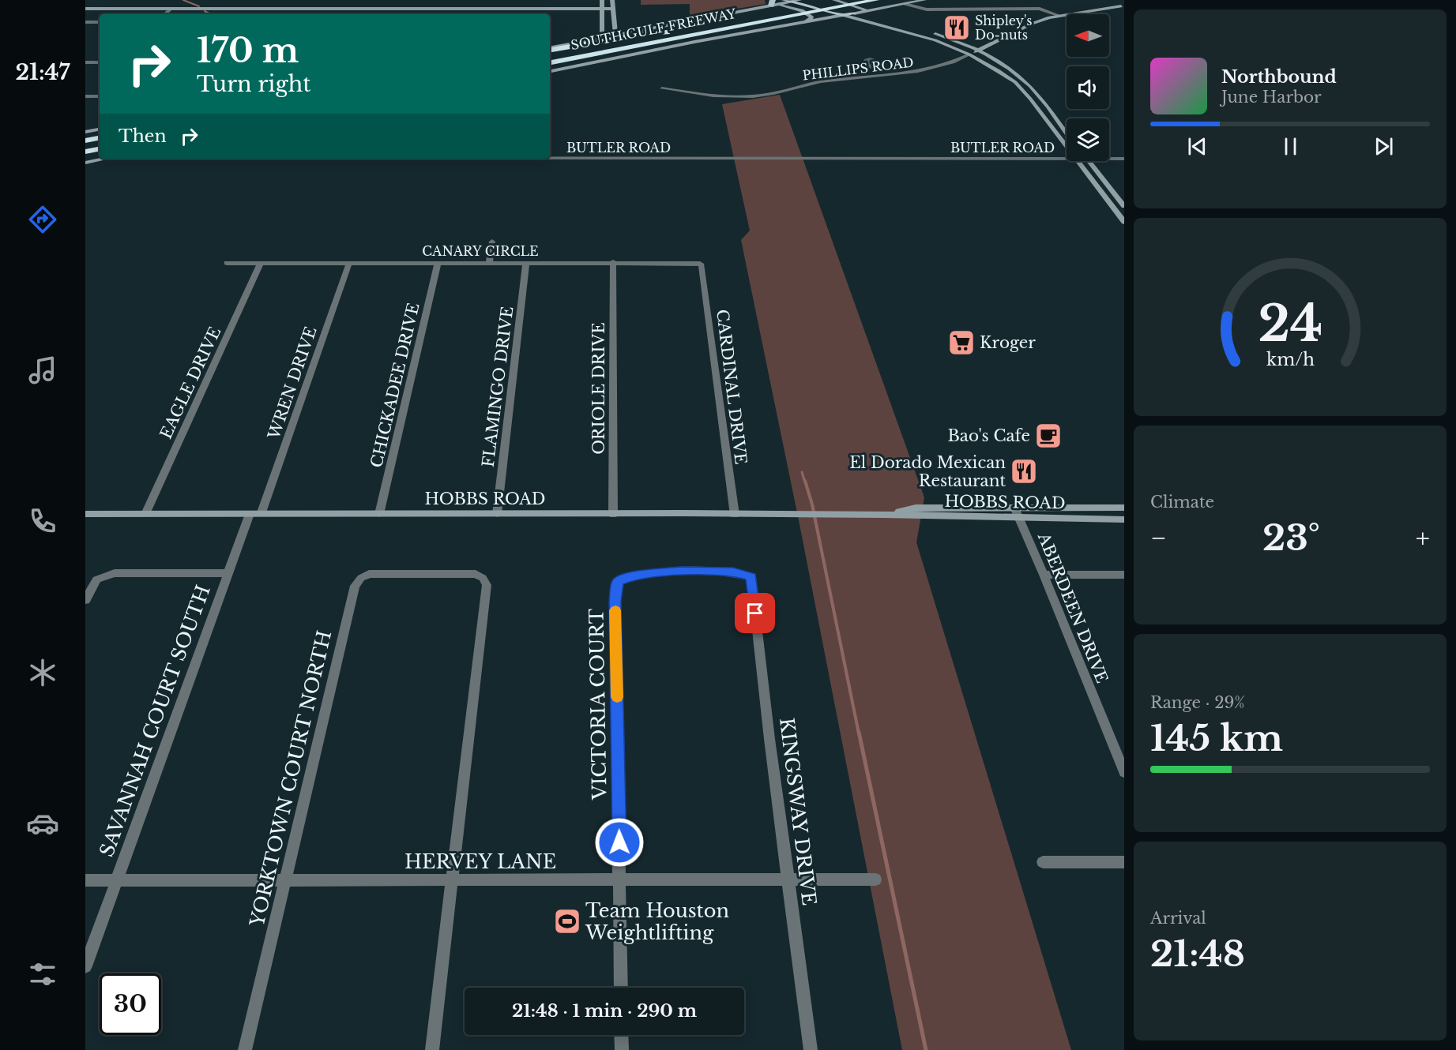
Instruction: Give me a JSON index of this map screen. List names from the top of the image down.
{
  "streets": {
    "highway": ["SOUTH GULF FREEWAY"],
    "main road": ["HOBBS ROAD"],
    "street": [
      "PHILLIPS ROAD",
      "BUTLER ROAD",
      "CANARY CIRCLE",
      "EAGLE DRIVE",
      "WREN DRIVE",
      "CHICKADEE DRIVE",
      "FLAMINGO DRIVE",
      "CARDINAL DRIVE",
      "ORIOLE DRIVE",
      "ABERDEEN DRIVE",
      "VICTORIA COURT",
      "SAVANNAH COURT SOUTH",
      "YORKTOWN COURT NORTH",
      "KINGSWAY DRIVE",
      "HERVEY LANE"
    ]
  },
  "crossings": [
    ["CANARY CIRCLE", "EAGLE DRIVE"],
    ["CANARY CIRCLE", "WREN DRIVE"],
    ["CANARY CIRCLE", "CHICKADEE DRIVE"],
    ["CANARY CIRCLE", "FLAMINGO DRIVE"],
    ["CANARY CIRCLE", "CARDINAL DRIVE"],
    ["CANARY CIRCLE", "ORIOLE DRIVE"],
    ["EAGLE DRIVE", "HOBBS ROAD"],
    ["WREN DRIVE", "HOBBS ROAD"],
    ["WREN DRIVE", "SAVANNAH COURT SOUTH"],
    ["CHICKADEE DRIVE", "HOBBS ROAD"],
    ["FLAMINGO DRIVE", "HOBBS ROAD"],
    ["CARDINAL DRIVE", "HOBBS ROAD"],
    ["ORIOLE DRIVE", "HOBBS ROAD"],
    ["HOBBS ROAD", "ABERDEEN DRIVE"],
    ["HOBBS ROAD", "SAVANNAH COURT SOUTH"],
    ["VICTORIA COURT", "KINGSWAY DRIVE"],
    ["VICTORIA COURT", "HERVEY LANE"],
    ["SAVANNAH COURT SOUTH", "HERVEY LANE"],
    ["YORKTOWN COURT NORTH", "HERVEY LANE"],
    ["KINGSWAY DRIVE", "HERVEY LANE"]
  ],
  "places": {
    "restaurant": ["Shipley's Do-nuts", "El Dorado Mexican Restaurant"],
    "supermarket": ["Kroger"],
    "cafe": ["Bao's Cafe"],
    "sports": ["Team Houston Weightlifting"]
  },
  "north": "left",
  "page": {
    "tabs": "21:47",
    "turn": ["170 m", "Turn right"],
    "song": ["Northbound", "June Harbor"],
    "then": "Then",
    "tile": [
      "Climate",
      ["Range · 29%", "145 km"],
      ["Arrival", "21:48"]
    ],
    "heat": ["−", "23°", "+"],
    "limit": "30",
    "trip": "21:48 · 1 min · 290 m",
    "gauge": ["24", "km/h"]
  }
}
